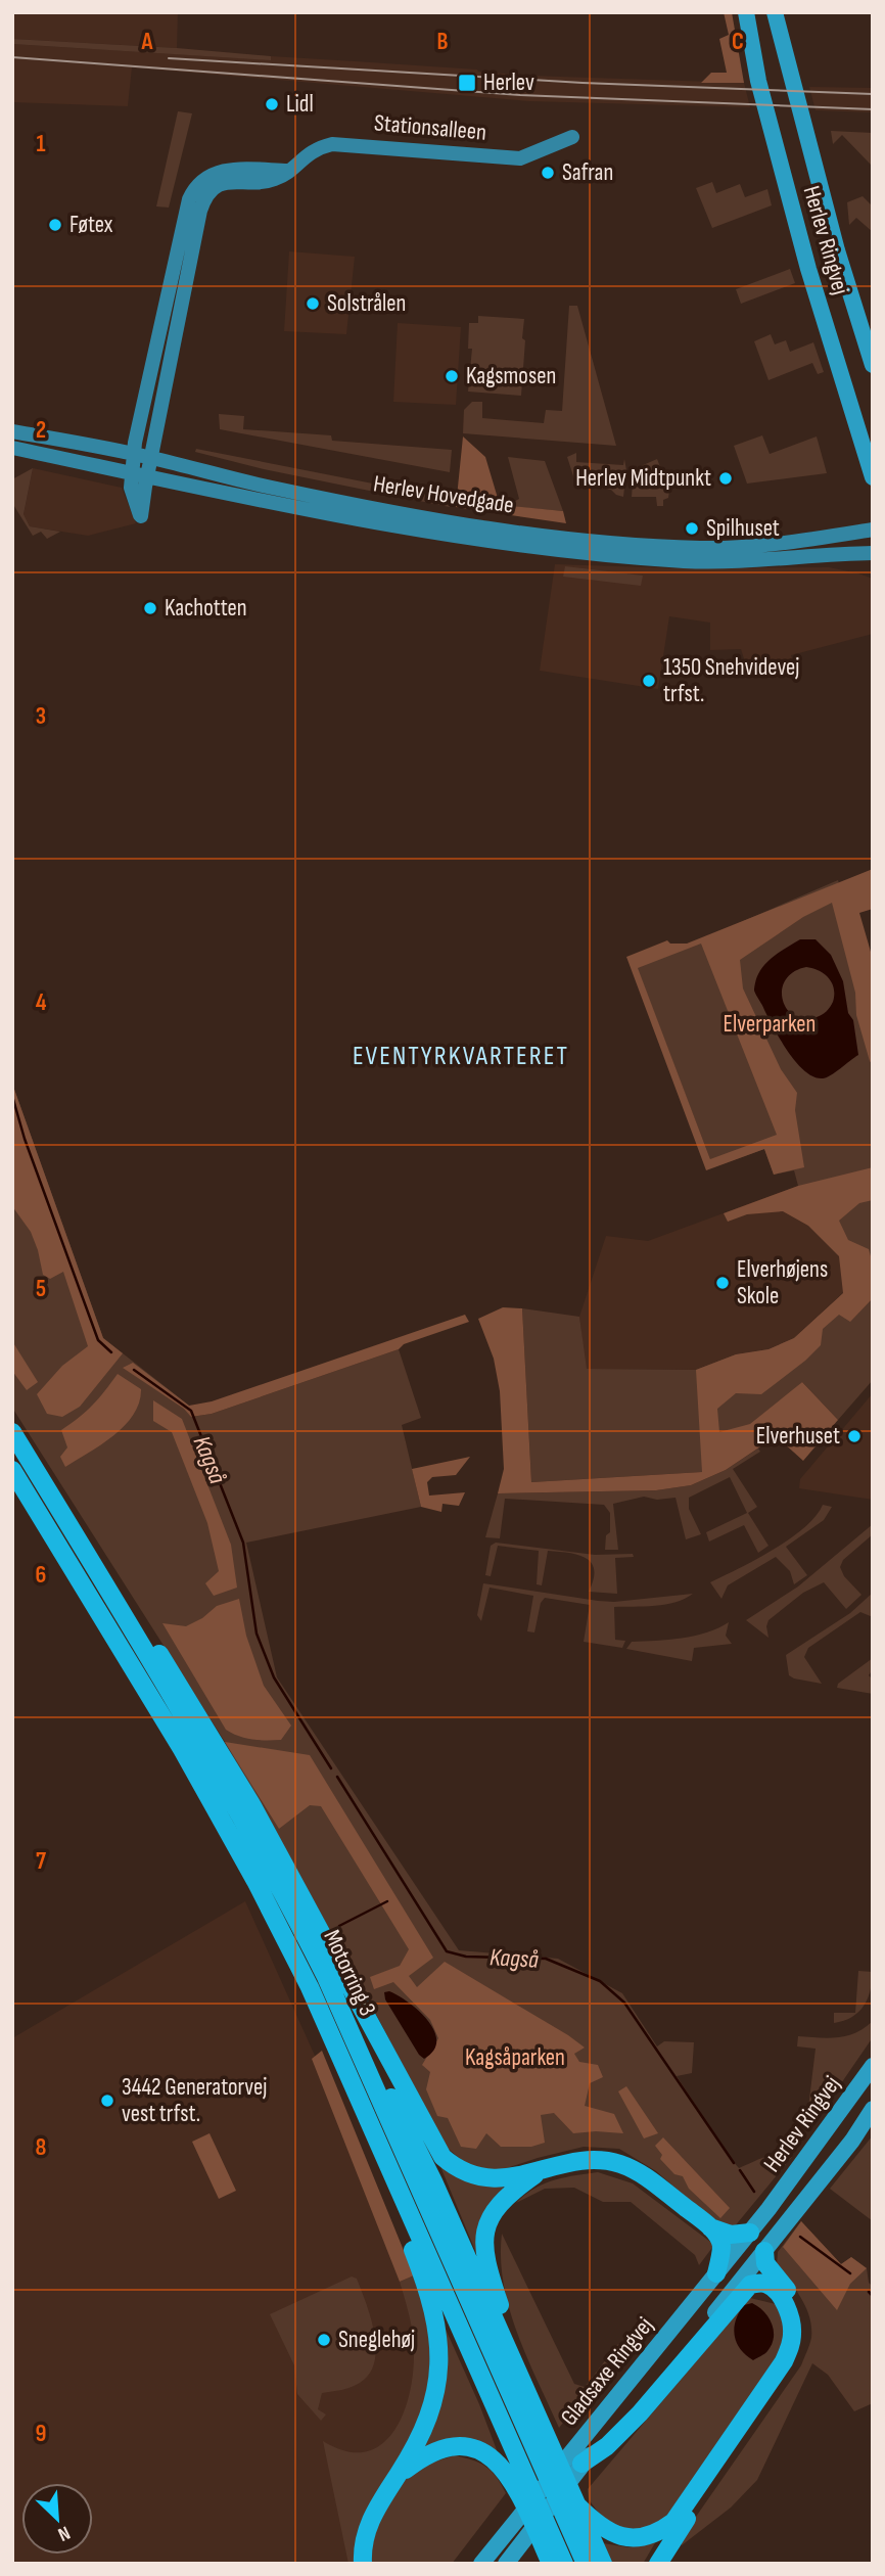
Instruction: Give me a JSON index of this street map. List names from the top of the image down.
{
  "streets": {
    "highway": ["Motorring 3"],
    "main road": [
      "Stationsalleen",
      "Herlev Ringvej",
      "Herlev Hovedgade",
      "Gladsaxe Ringvej"
    ]
  },
  "crossings": [
    ["Stationsalleen", "Herlev Hovedgade"],
    ["Herlev Ringvej", "Gladsaxe Ringvej"]
  ],
  "districts": ["EVENTYRKVARTERET"],
  "water": ["Kagså"],
  "parks": ["Elverparken", "Kagsåparken"],
  "places": {
    "transit": ["Herlev"],
    "other": [
      "Lidl",
      "Safran",
      "Føtex",
      "Solstrålen",
      "Kagsmosen",
      "Herlev Midtpunkt",
      "Spilhuset",
      "Kachotten",
      "1350 Snehvidevej trfst.",
      "Elverhøjens Skole",
      "Elverhuset",
      "3442 Generatorvej vest trfst.",
      "Sneglehøj"
    ]
  },
  "north": "bottom right",
  "grid": {
    "columns": ["A", "B", "C"],
    "rows": [
      "1",
      "2",
      "3",
      "4",
      "5",
      "6",
      "7",
      "8",
      "9"
    ]
  }
}
